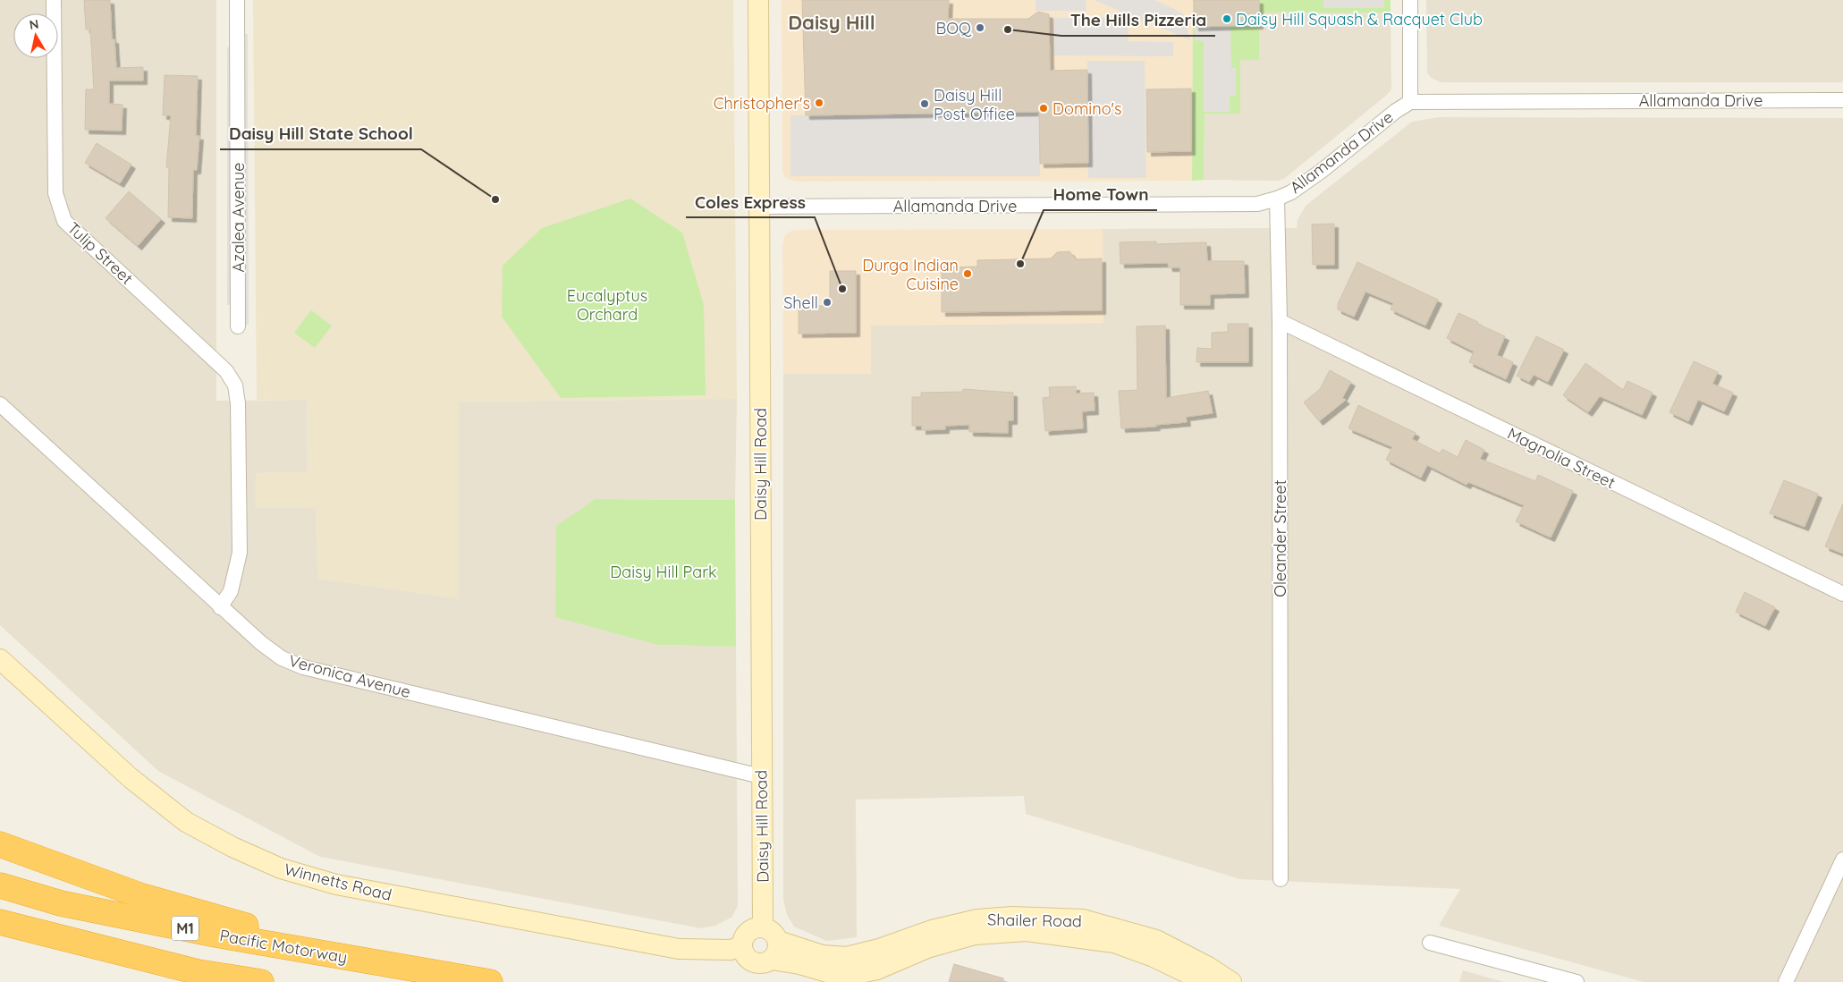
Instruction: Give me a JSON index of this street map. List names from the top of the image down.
{
  "streets": {
    "highway": ["M1", "Pacific Motorway"],
    "street": [
      "Allamanda Drive",
      "Azalea Avenue",
      "Tulip Street",
      "Magnolia Street",
      "Daisy Hill Road",
      "Oleander Street",
      "Veronica Avenue",
      "Winnetts Road",
      "Shailer Road"
    ]
  },
  "crossings": [
    ["Allamanda Drive", "Daisy Hill Road"],
    ["Allamanda Drive", "Oleander Street"],
    ["Tulip Street", "Veronica Avenue"],
    ["Magnolia Street", "Oleander Street"],
    ["Daisy Hill Road", "Veronica Avenue"],
    ["Daisy Hill Road", "Winnetts Road"],
    ["Daisy Hill Road", "Shailer Road"],
    ["Winnetts Road", "Shailer Road"]
  ],
  "districts": ["Daisy Hill"],
  "parks": ["Eucalyptus Orchard", "Daisy Hill Park"],
  "places": [
    "Daisy Hill Squash & Racquet Club",
    "BOQ",
    "The Hills Pizzeria",
    "Christopher's",
    "Daisy Hill Post Office",
    "Domino's",
    "Daisy Hill State School",
    "Home Town",
    "Durga Indian Cuisine",
    "Coles Express",
    "Shell"
  ],
  "north": "top"
}
